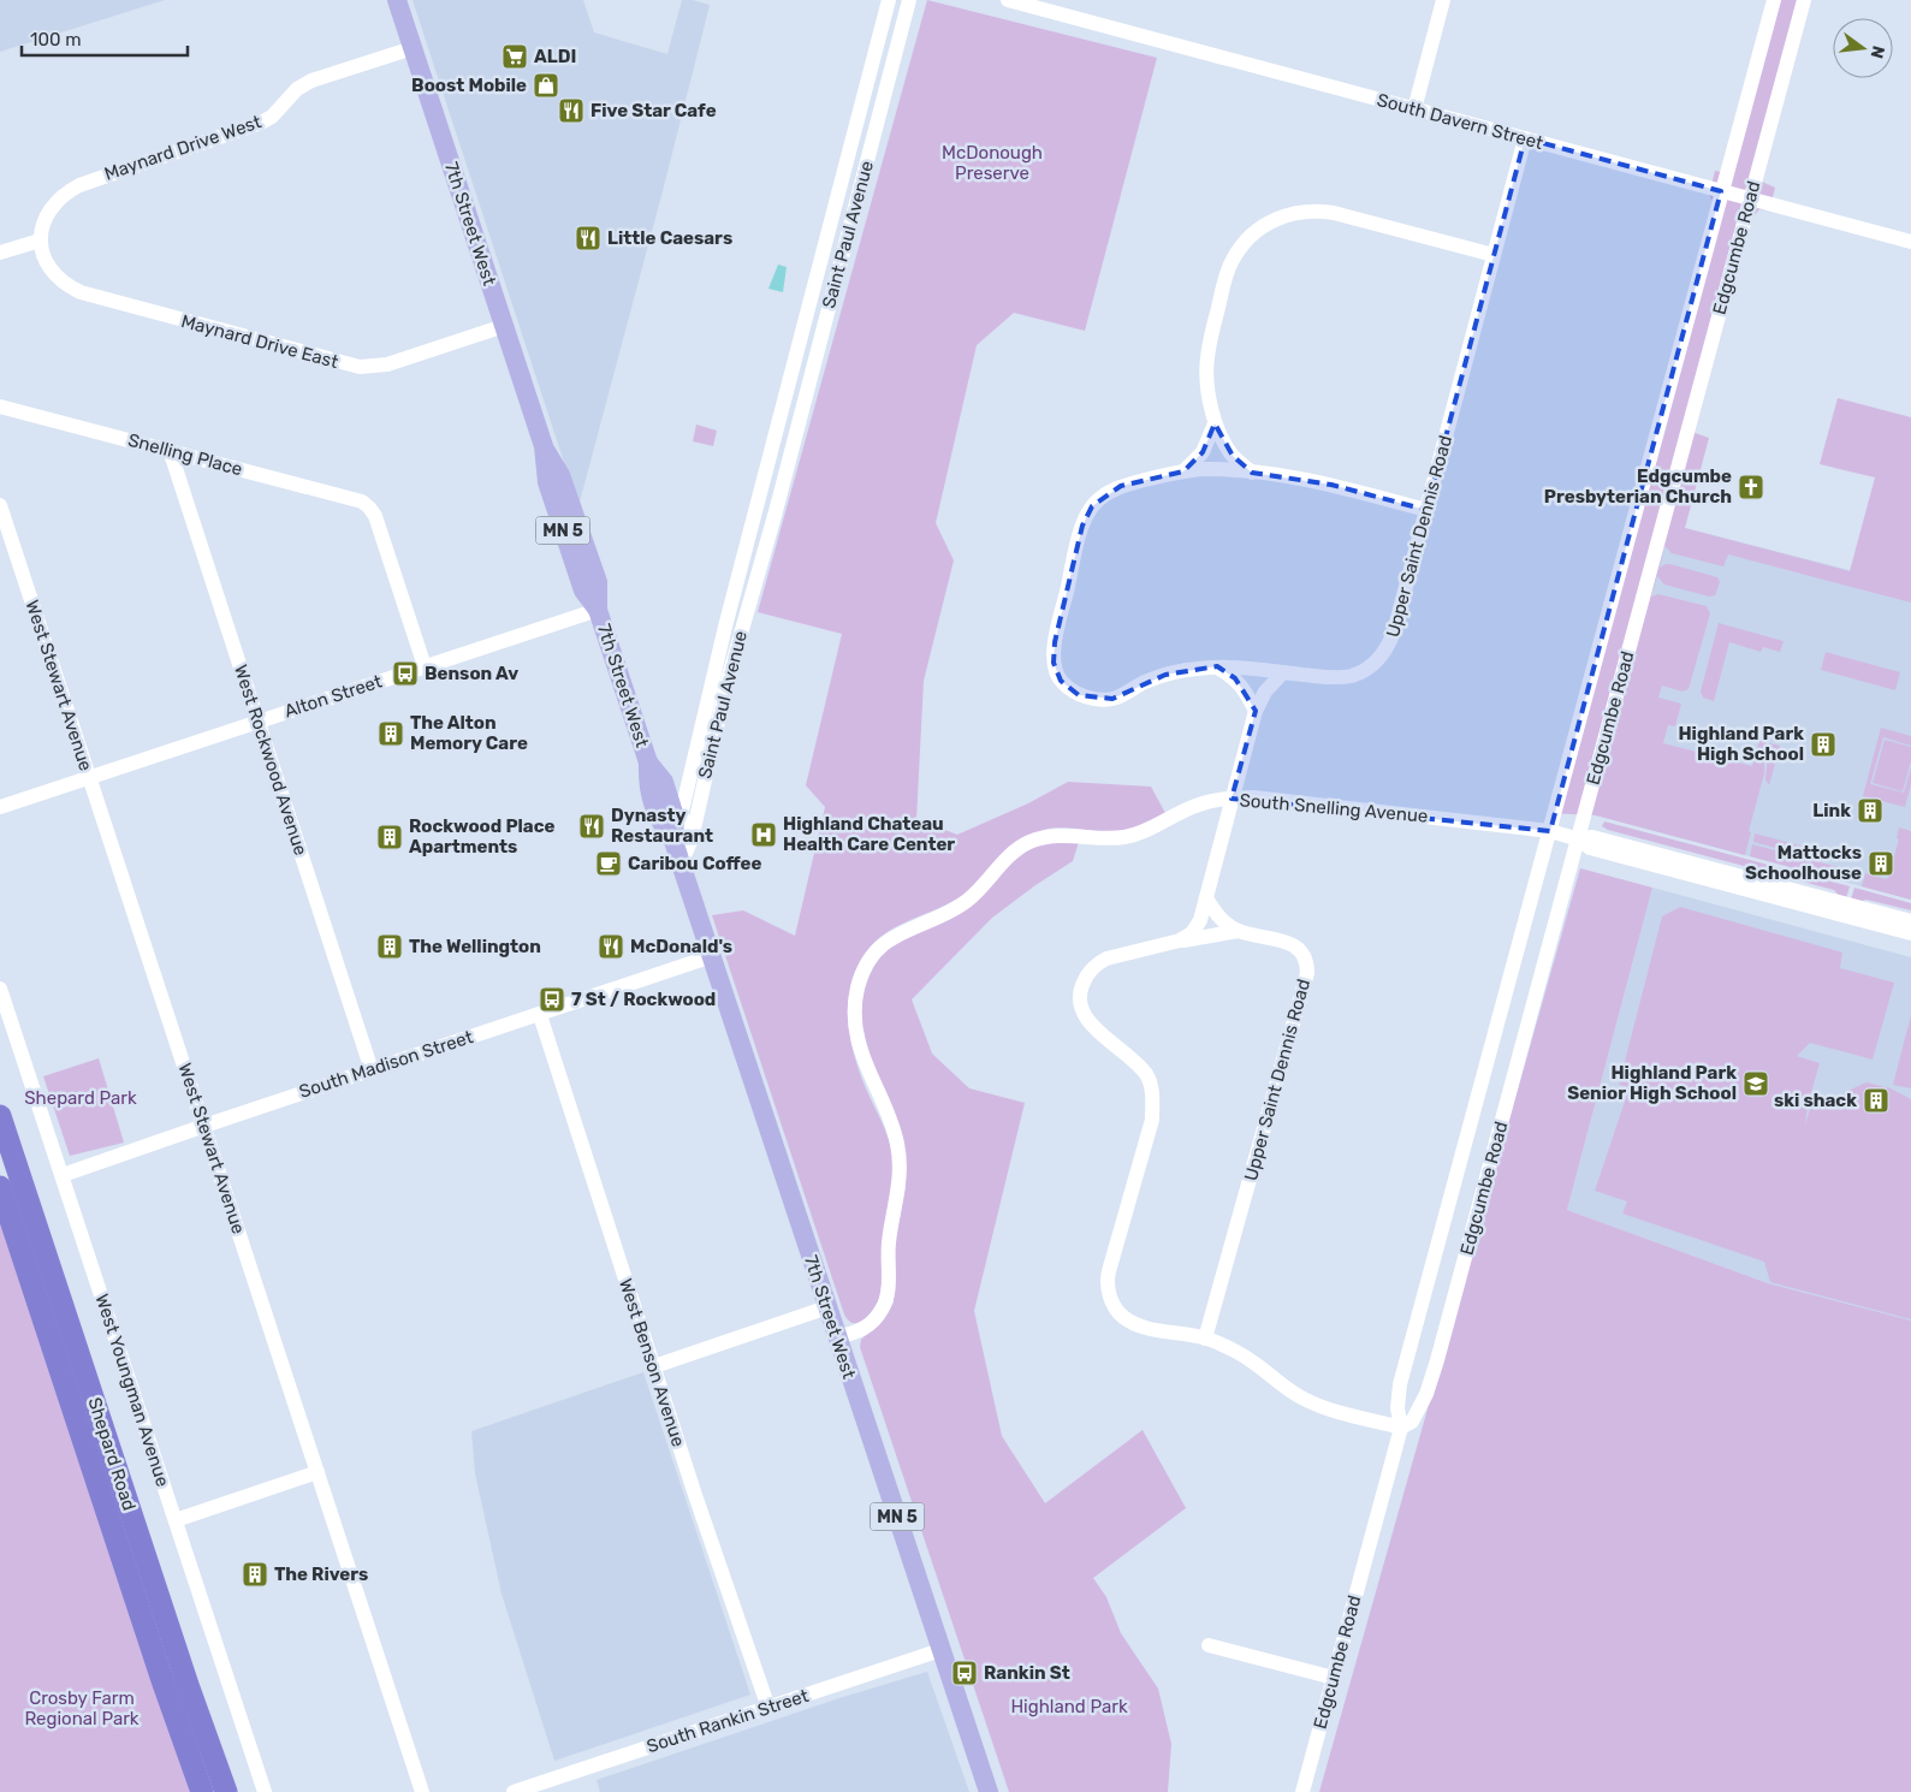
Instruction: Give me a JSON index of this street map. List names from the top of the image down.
{
  "streets": {
    "highway": ["Shepard Road"],
    "main road": ["7th Street West", "MN 5"],
    "street": [
      "South Davern Street",
      "Maynard Drive West",
      "Saint Paul Avenue",
      "Edgcumbe Road",
      "Maynard Drive East",
      "Snelling Place",
      "Upper Saint Dennis Road",
      "West Stewart Avenue",
      "Alton Street",
      "West Rockwood Avenue",
      "South Snelling Avenue",
      "South Madison Street",
      "West Benson Avenue",
      "West Youngman Avenue",
      "South Rankin Street"
    ]
  },
  "crossings": [
    ["South Davern Street", "Edgcumbe Road"],
    ["South Davern Street", "Upper Saint Dennis Road"],
    ["Maynard Drive West", "7th Street West"],
    ["Maynard Drive West", "Maynard Drive East"],
    ["7th Street West", "Saint Paul Avenue"],
    ["7th Street West", "Maynard Drive East"],
    ["7th Street West", "Alton Street"],
    ["7th Street West", "South Snelling Avenue"],
    ["7th Street West", "South Madison Street"],
    ["7th Street West", "South Rankin Street"],
    ["Edgcumbe Road", "South Snelling Avenue"],
    ["Snelling Place", "Alton Street"],
    ["Snelling Place", "West Rockwood Avenue"],
    ["West Stewart Avenue", "Alton Street"],
    ["West Stewart Avenue", "South Madison Street"],
    ["Alton Street", "West Rockwood Avenue"],
    ["West Rockwood Avenue", "South Madison Street"],
    ["South Madison Street", "West Benson Avenue"],
    ["South Madison Street", "West Youngman Avenue"],
    ["West Benson Avenue", "South Rankin Street"]
  ],
  "parks": [
    "McDonough Preserve",
    "Shepard Park",
    "Crosby Farm Regional Park",
    "Highland Park"
  ],
  "places": {
    "supermarket": ["ALDI"],
    "shop": ["Boost Mobile"],
    "restaurant": [
      "Five Star Cafe",
      "Little Caesars",
      "Dynasty Restaurant",
      "McDonald's"
    ],
    "church": ["Edgcumbe Presbyterian Church"],
    "bus stop": ["Benson Av", "7 St / Rockwood", "Rankin St"],
    "building": [
      "The Alton Memory Care",
      "Highland Park High School",
      "Link",
      "Rockwood Place Apartments",
      "Mattocks Schoolhouse",
      "The Wellington",
      "ski shack",
      "The Rivers"
    ],
    "hospital": ["Highland Chateau Health Care Center"],
    "cafe": ["Caribou Coffee"],
    "school or university": ["Highland Park Senior High School"]
  },
  "scale_bar": "100 m",
  "north": "right"
}
